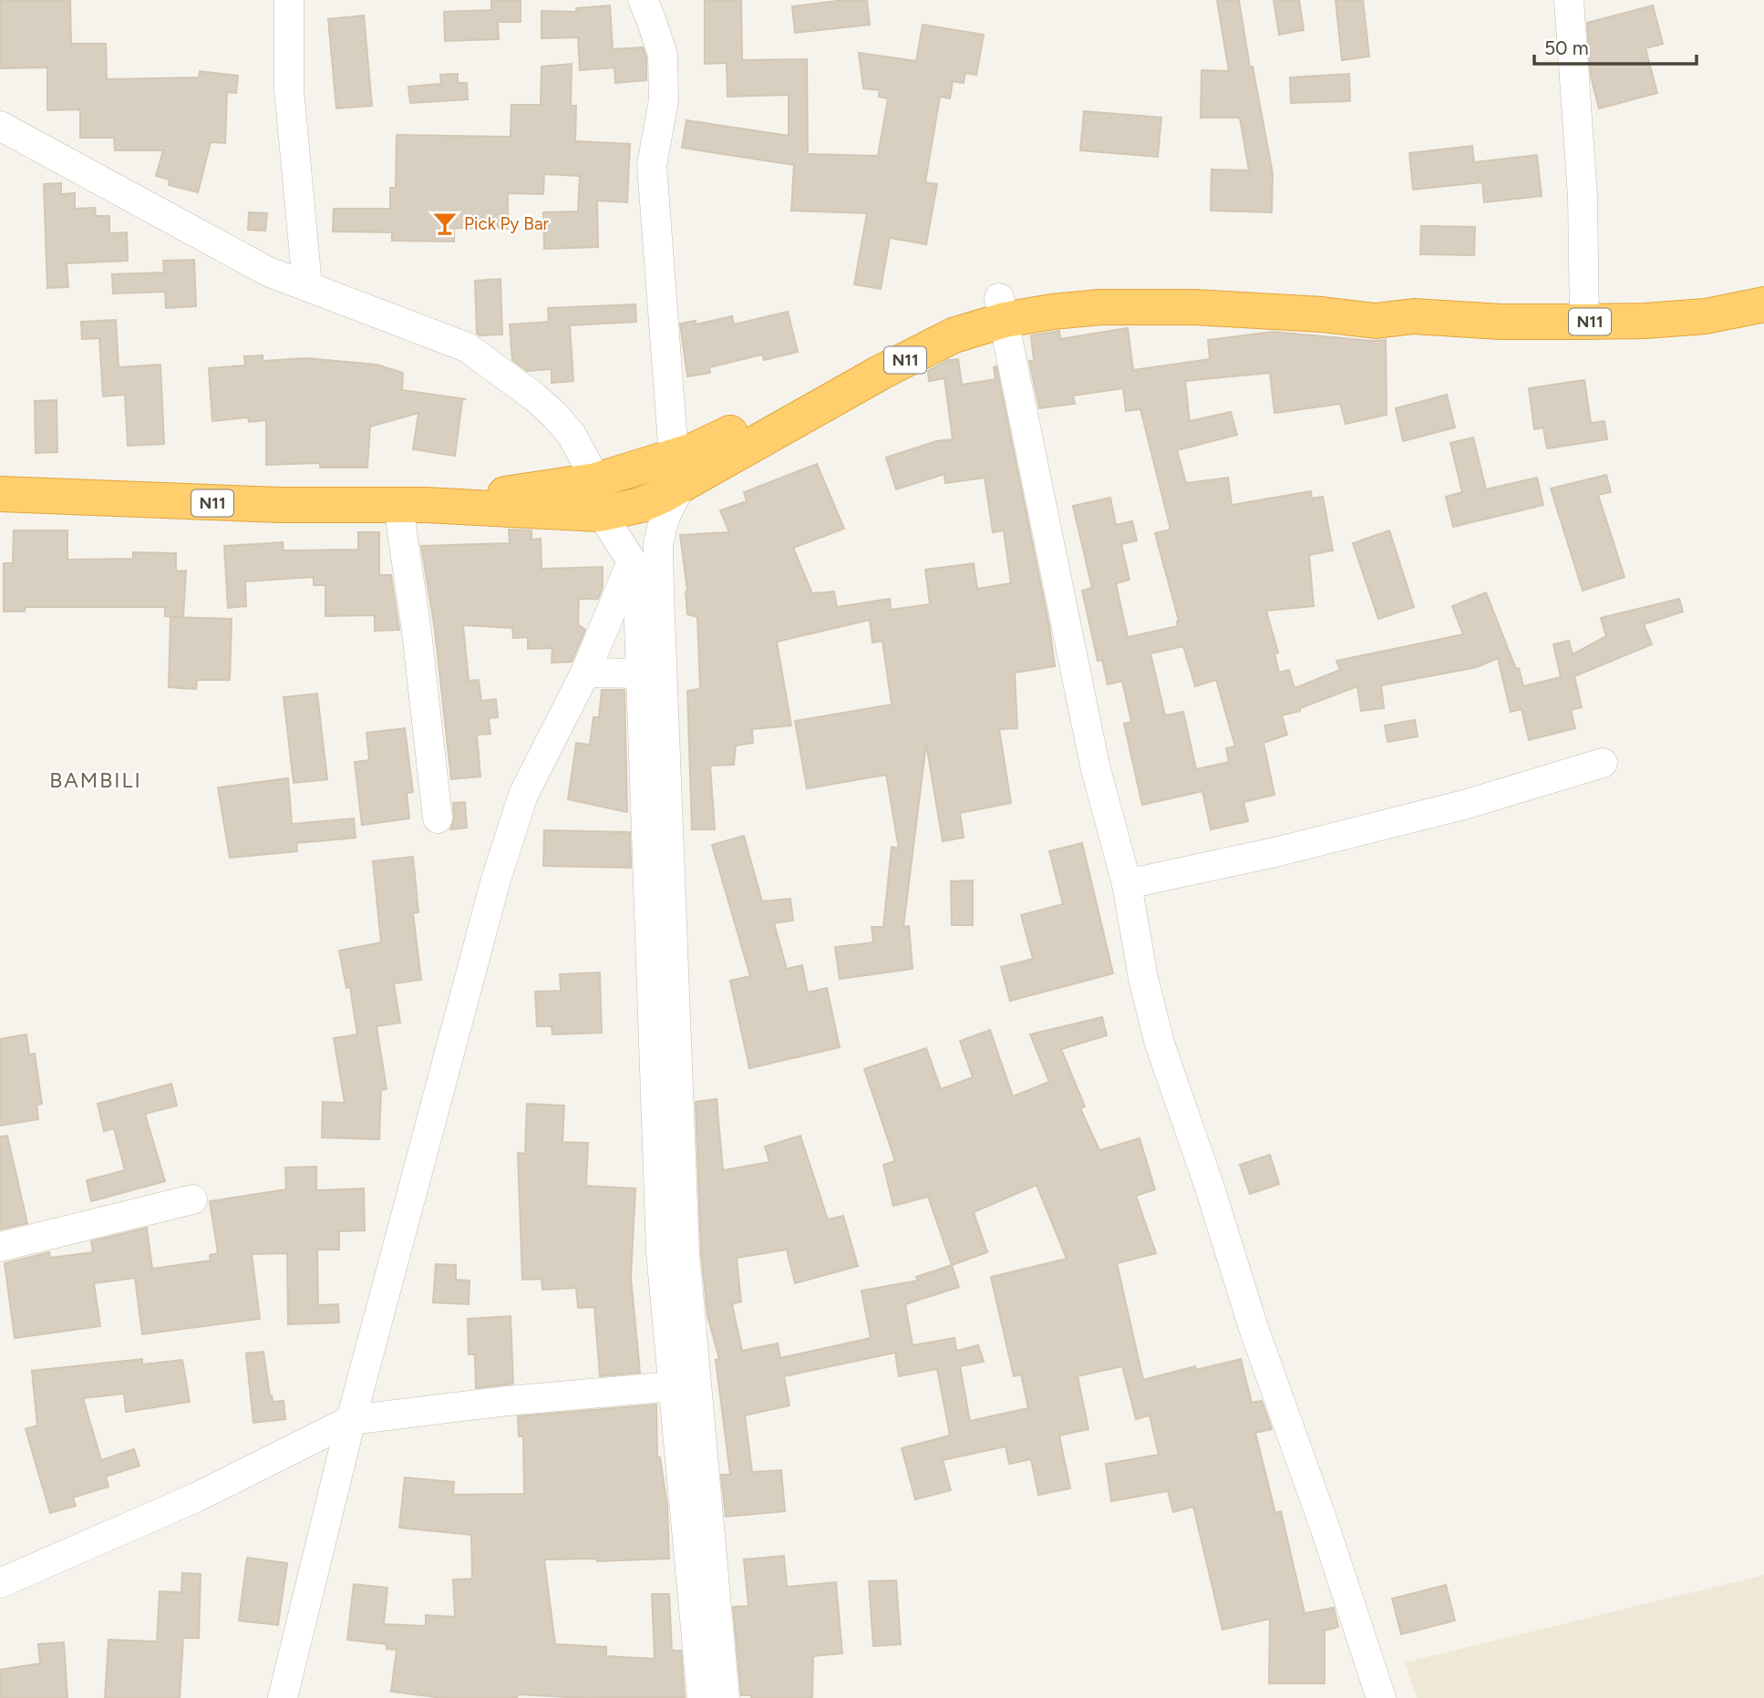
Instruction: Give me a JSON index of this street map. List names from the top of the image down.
{
  "streets": {
    "highway": ["N11"]
  },
  "districts": ["BAMBILI"],
  "places": {
    "bar": ["Pick Py Bar"]
  },
  "scale_bar": "50 m"
}
